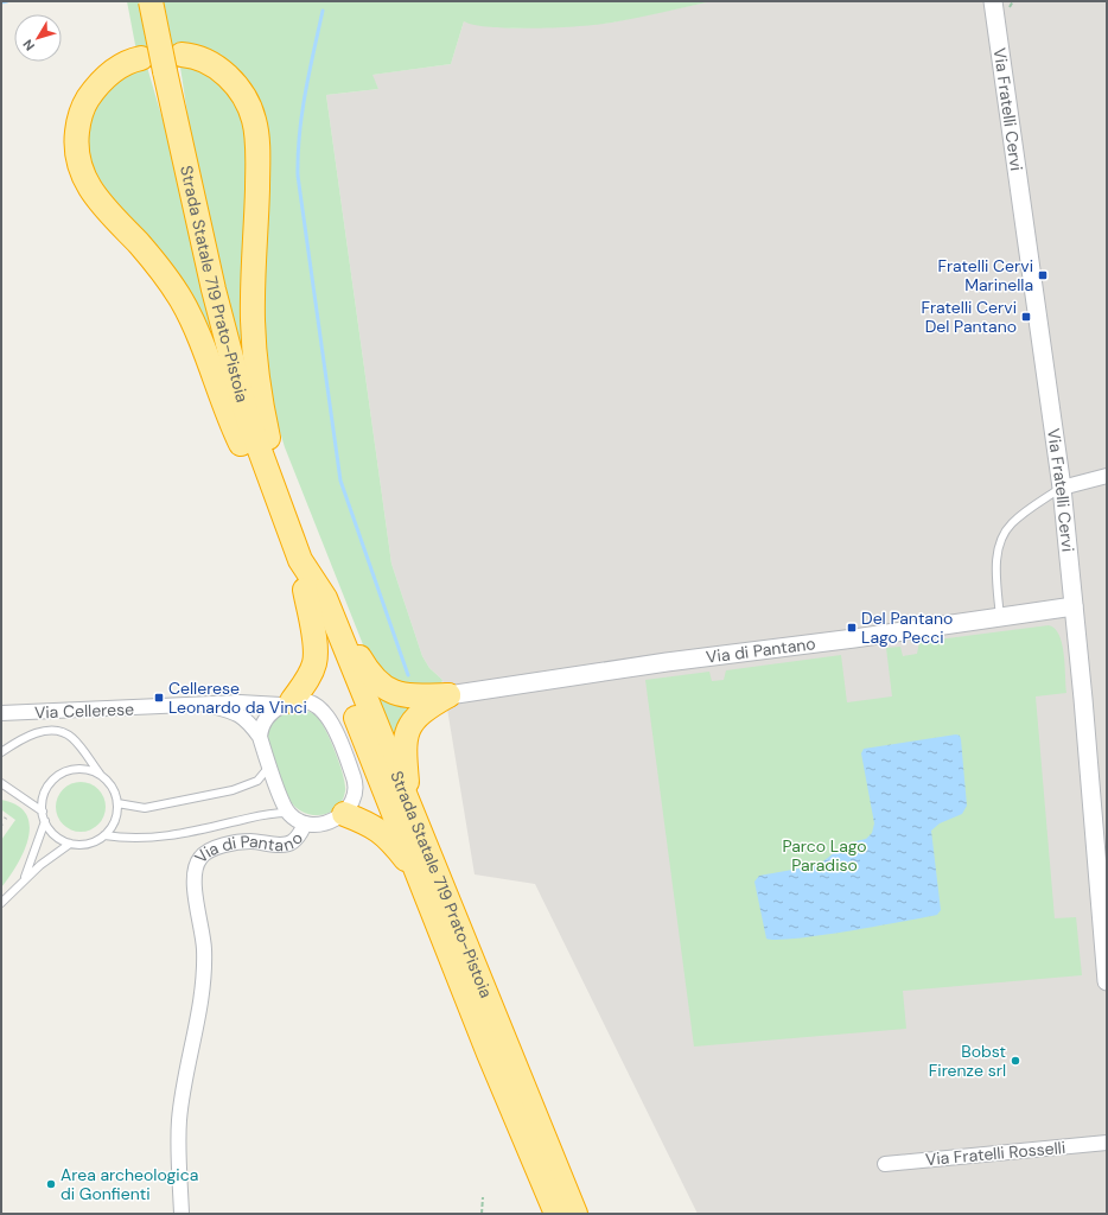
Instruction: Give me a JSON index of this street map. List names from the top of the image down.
{
  "streets": {
    "highway": ["Strada Statale 719 Prato-Pistoia"],
    "street": [
      "Via Fratelli Cervi",
      "Via di Pantano",
      "Via Cellerese",
      "Via Fratelli Rosselli"
    ]
  },
  "crossings": [
    ["Via Fratelli Cervi", "Via di Pantano"],
    ["Via di Pantano", "Via Cellerese"]
  ],
  "parks": ["Parco Lago Paradiso"],
  "places": {
    "transit": [
      "Fratelli Cervi Marinella",
      "Fratelli Cervi Del Pantano",
      "Del Pantano Lago Pecci",
      "Cellerese Leonardo da Vinci"
    ],
    "other": ["Bobst Firenze srl", "Area archeologica di Gonfienti"]
  },
  "north": "bottom left"
}
